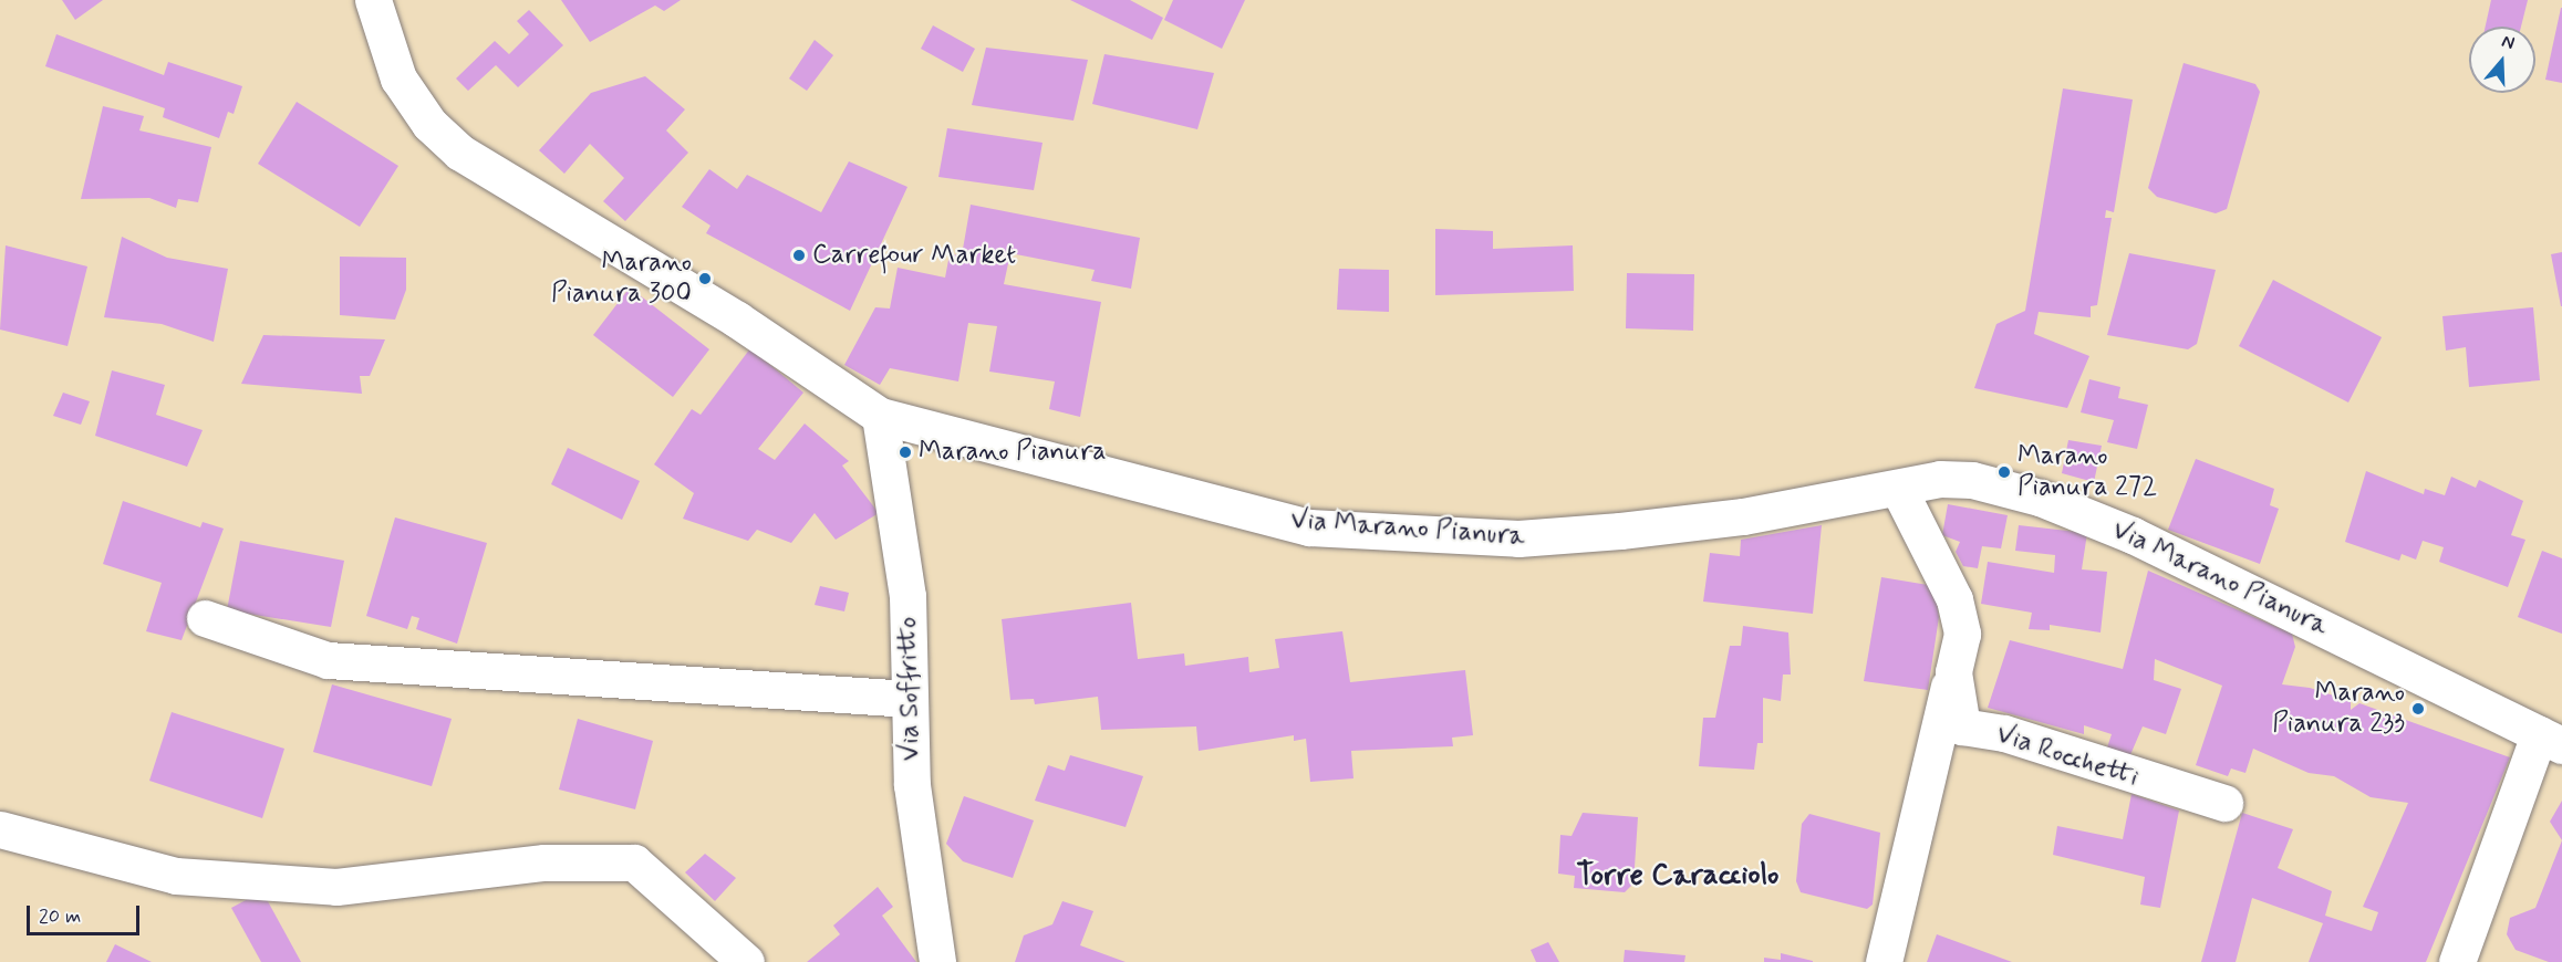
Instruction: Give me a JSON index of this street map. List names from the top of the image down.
{
  "streets": {
    "street": ["Via Marano Pianura", "Via Soffritto", "Via Rocchetti"]
  },
  "crossings": [
    ["Via Marano Pianura", "Via Soffritto"],
    ["Via Marano Pianura", "Via Rocchetti"]
  ],
  "districts": ["Torre Caracciolo"],
  "places": [
    "Carrefour Market",
    "Marano Pianura 300",
    "Marano Pianura",
    "Marano Pianura 272",
    "Marano Pianura 233"
  ],
  "scale_bar": "20 m",
  "north": "top"
}
